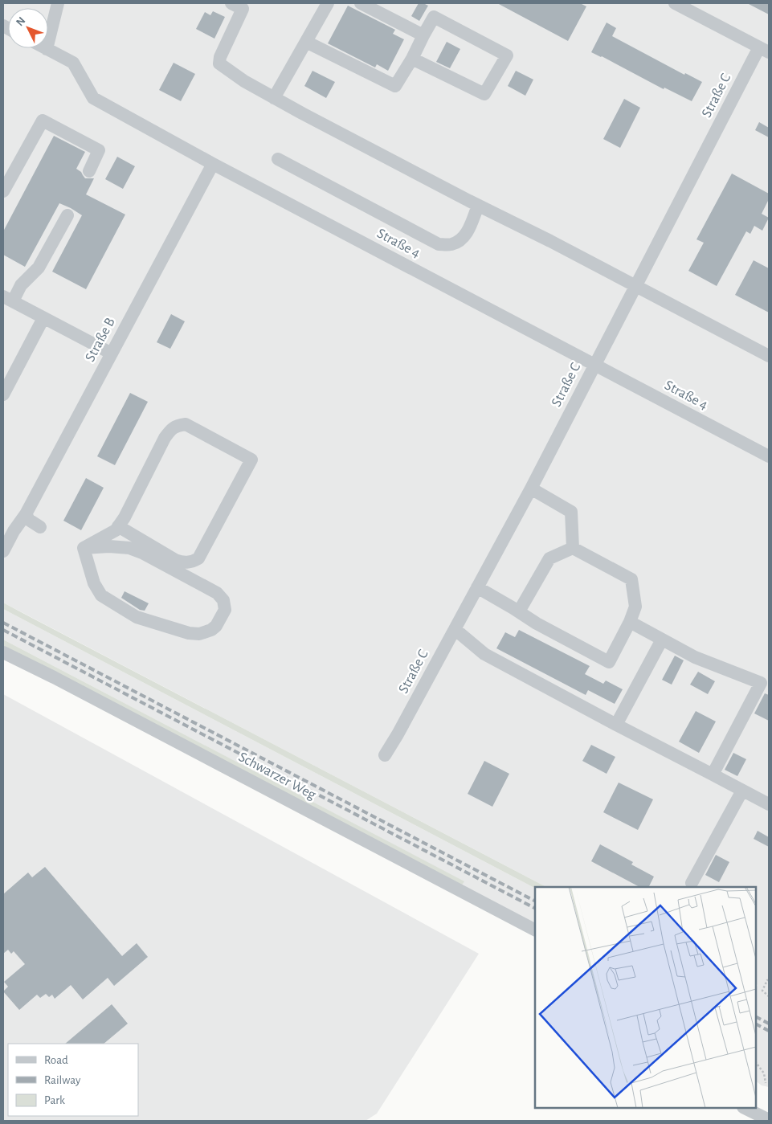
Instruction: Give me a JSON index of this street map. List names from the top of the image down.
{
  "streets": {
    "street": [
      "Straße C",
      "Straße 4",
      "Straße B",
      "Schwarzer Weg"
    ]
  },
  "crossings": [
    ["Straße C", "Straße 4"],
    ["Straße 4", "Straße B"]
  ],
  "legend": ["Road", "Railway", "Park"],
  "north": "top left"
}
